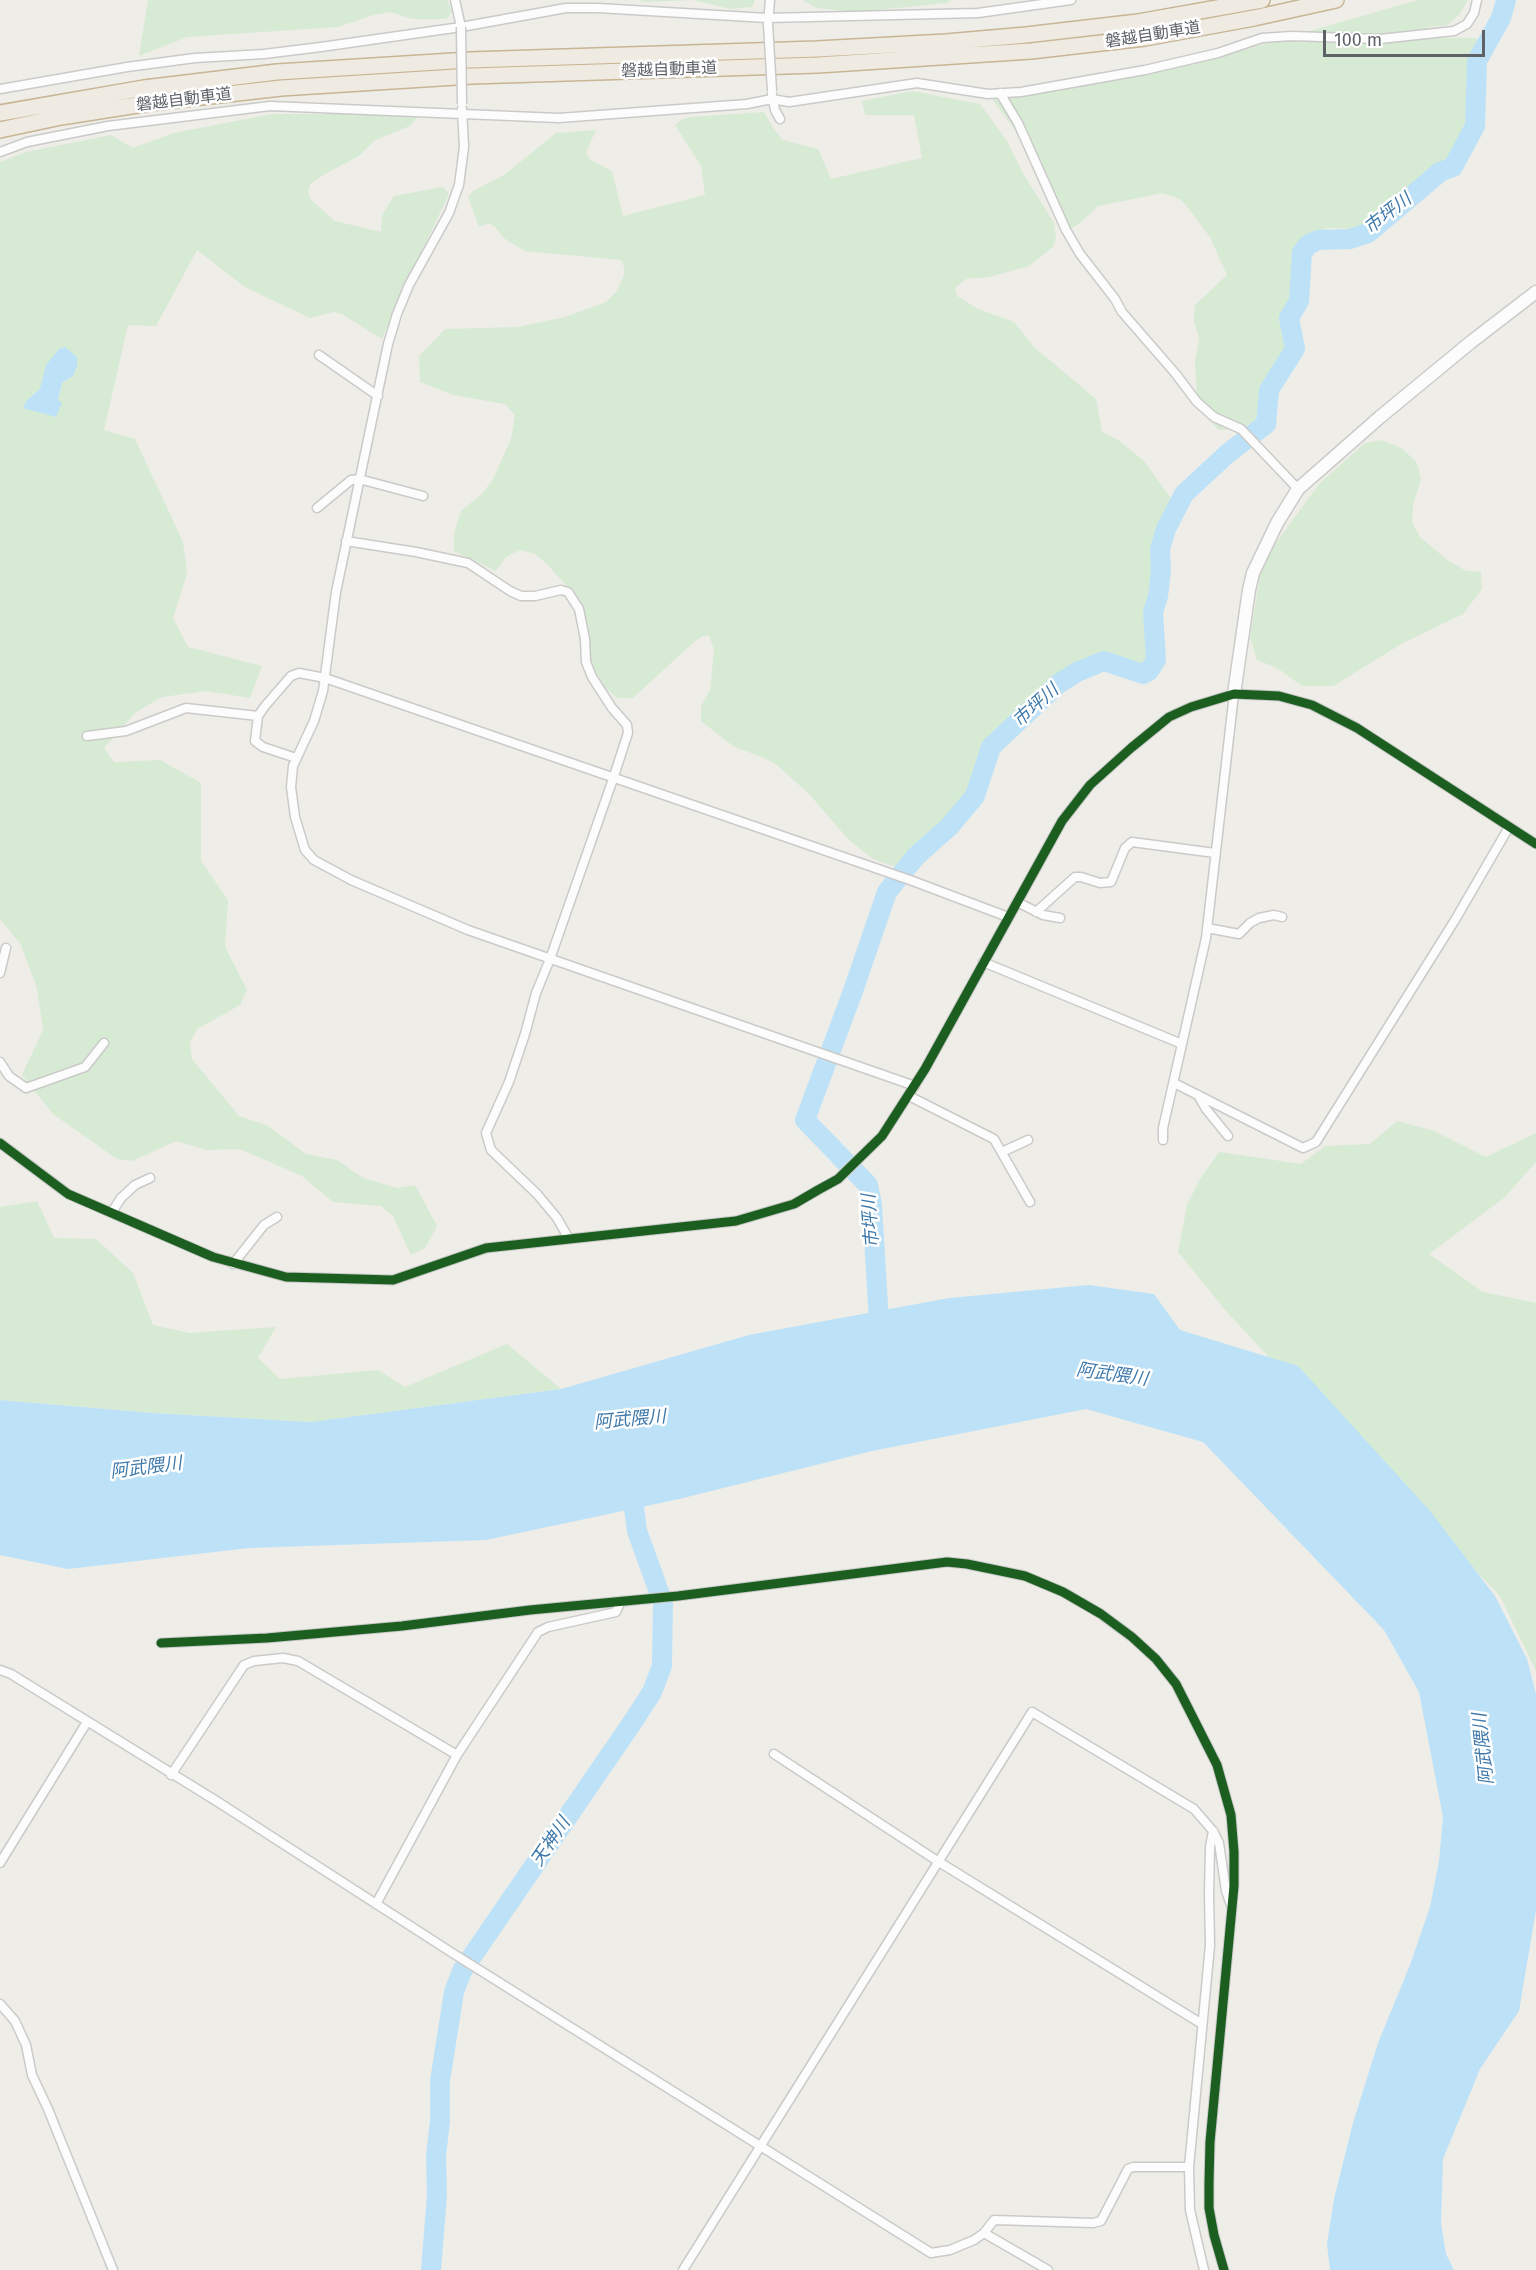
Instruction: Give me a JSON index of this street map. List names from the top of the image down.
{
  "streets": {
    "highway": ["磐越自動車道"]
  },
  "water": ["市坪川", "阿武隈川", "天神川"],
  "scale_bar": "100 m"
}
